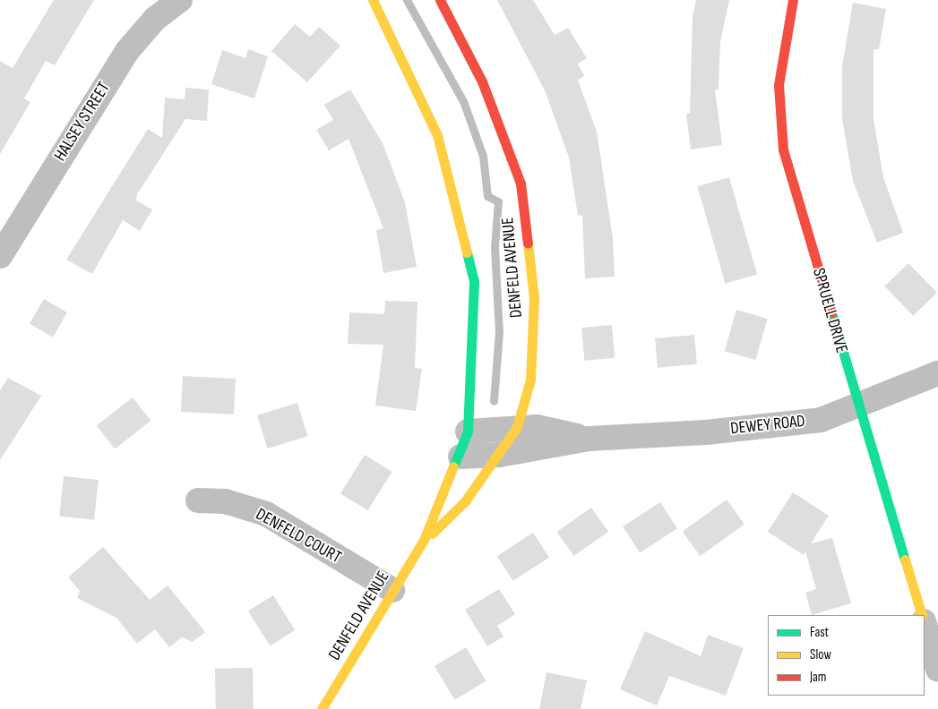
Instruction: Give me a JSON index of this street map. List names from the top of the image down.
{
  "streets": {
    "street": [
      "HALSEY STREET",
      "DENFELD AVENUE",
      "SPRUELL DRIVE",
      "DEWEY ROAD",
      "DENFELD COURT"
    ]
  },
  "crossings": [
    ["DENFELD AVENUE", "DEWEY ROAD"],
    ["DENFELD AVENUE", "DENFELD COURT"],
    ["SPRUELL DRIVE", "DEWEY ROAD"]
  ],
  "legend": ["Fast", "Slow", "Jam"]
}
